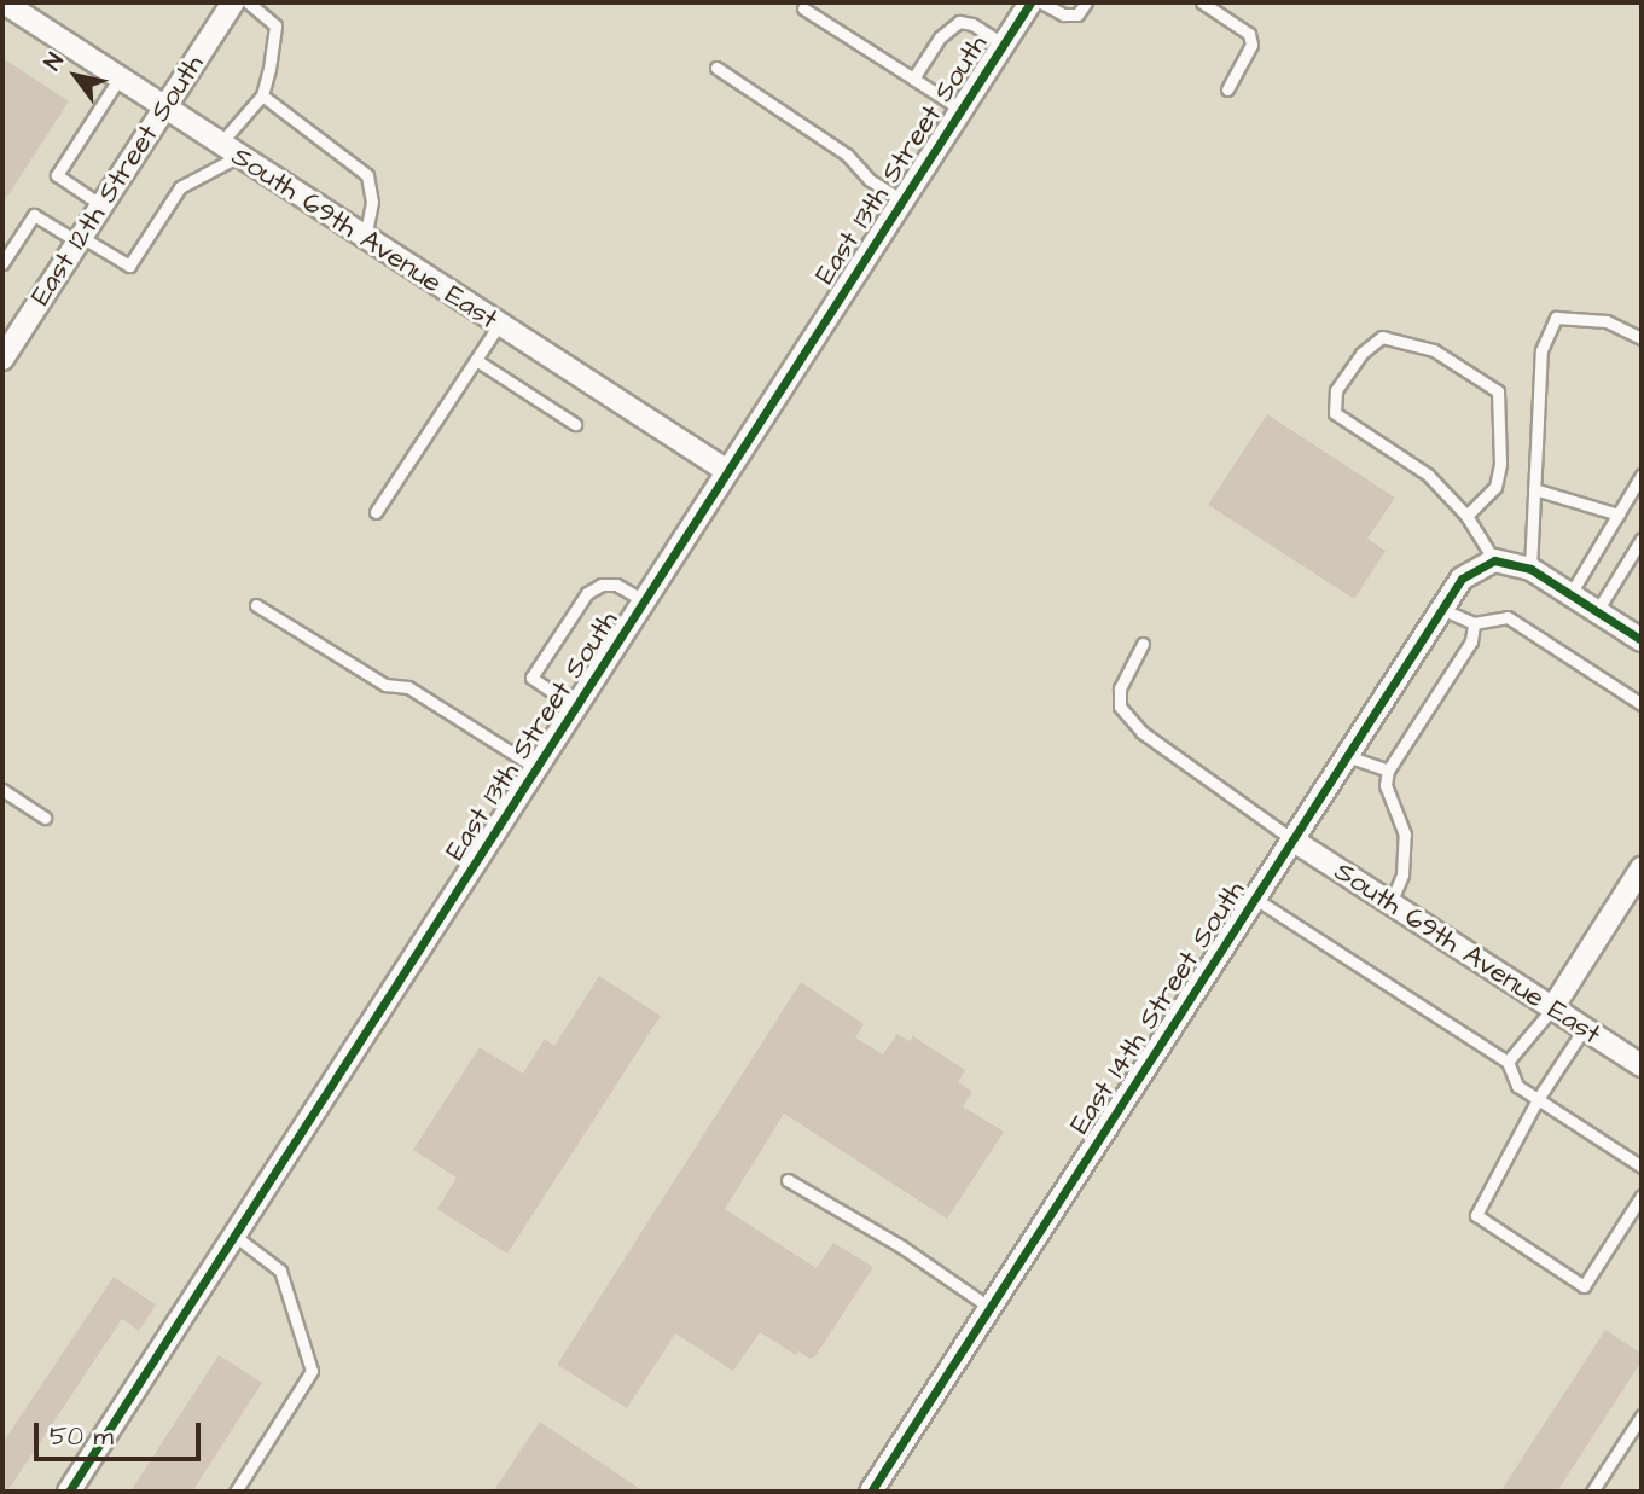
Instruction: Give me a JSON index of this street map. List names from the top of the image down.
{
  "streets": {
    "street": [
      "East 13th Street South",
      "East 12th Street South",
      "South 69th Avenue East",
      "East 14th Street South"
    ]
  },
  "crossings": [
    ["East 13th Street South", "South 69th Avenue East"],
    ["East 12th Street South", "South 69th Avenue East"],
    ["South 69th Avenue East", "East 14th Street South"]
  ],
  "scale_bar": "50 m",
  "north": "top left"
}
